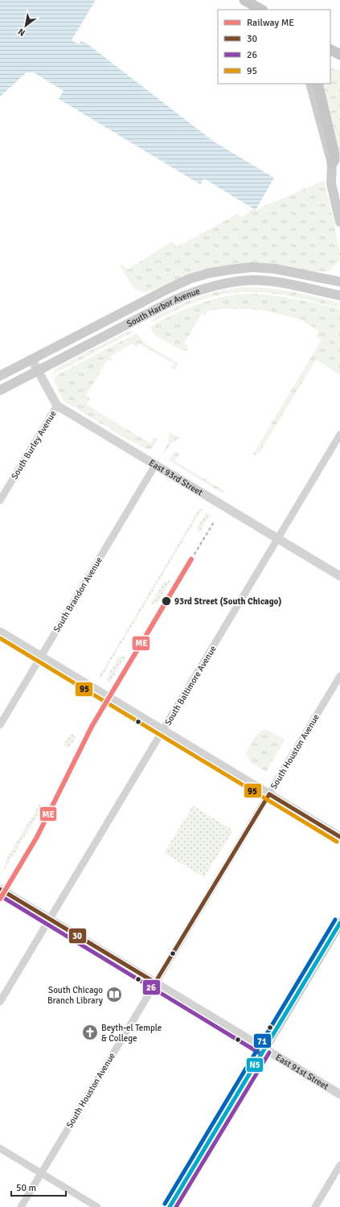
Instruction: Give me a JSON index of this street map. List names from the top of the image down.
{
  "streets": {
    "main road": ["South Harbor Avenue"],
    "street": [
      "South Burley Avenue",
      "East 93rd Street",
      "South Brandon Avenue",
      "South Baltimore Avenue",
      "South Houston Avenue",
      "East 91st Street"
    ]
  },
  "crossings": [
    ["South Burley Avenue", "East 93rd Street"],
    ["East 93rd Street", "South Brandon Avenue"],
    ["East 93rd Street", "South Baltimore Avenue"],
    ["South Baltimore Avenue", "East 91st Street"],
    ["South Houston Avenue", "East 91st Street"]
  ],
  "places": {
    "other": ["93rd Street (South Chicago)"],
    "library": ["South Chicago Branch Library"],
    "church": ["Beyth-el Temple & College"]
  },
  "lines": [
    "rail line ME",
    "transit line 95",
    "transit line 30",
    "transit line 26",
    "transit line 71",
    "transit line N5"
  ],
  "legend": [
    "Railway ME",
    "30",
    "26",
    "95"
  ],
  "scale_bar": "50 m",
  "north": "bottom left"
}
